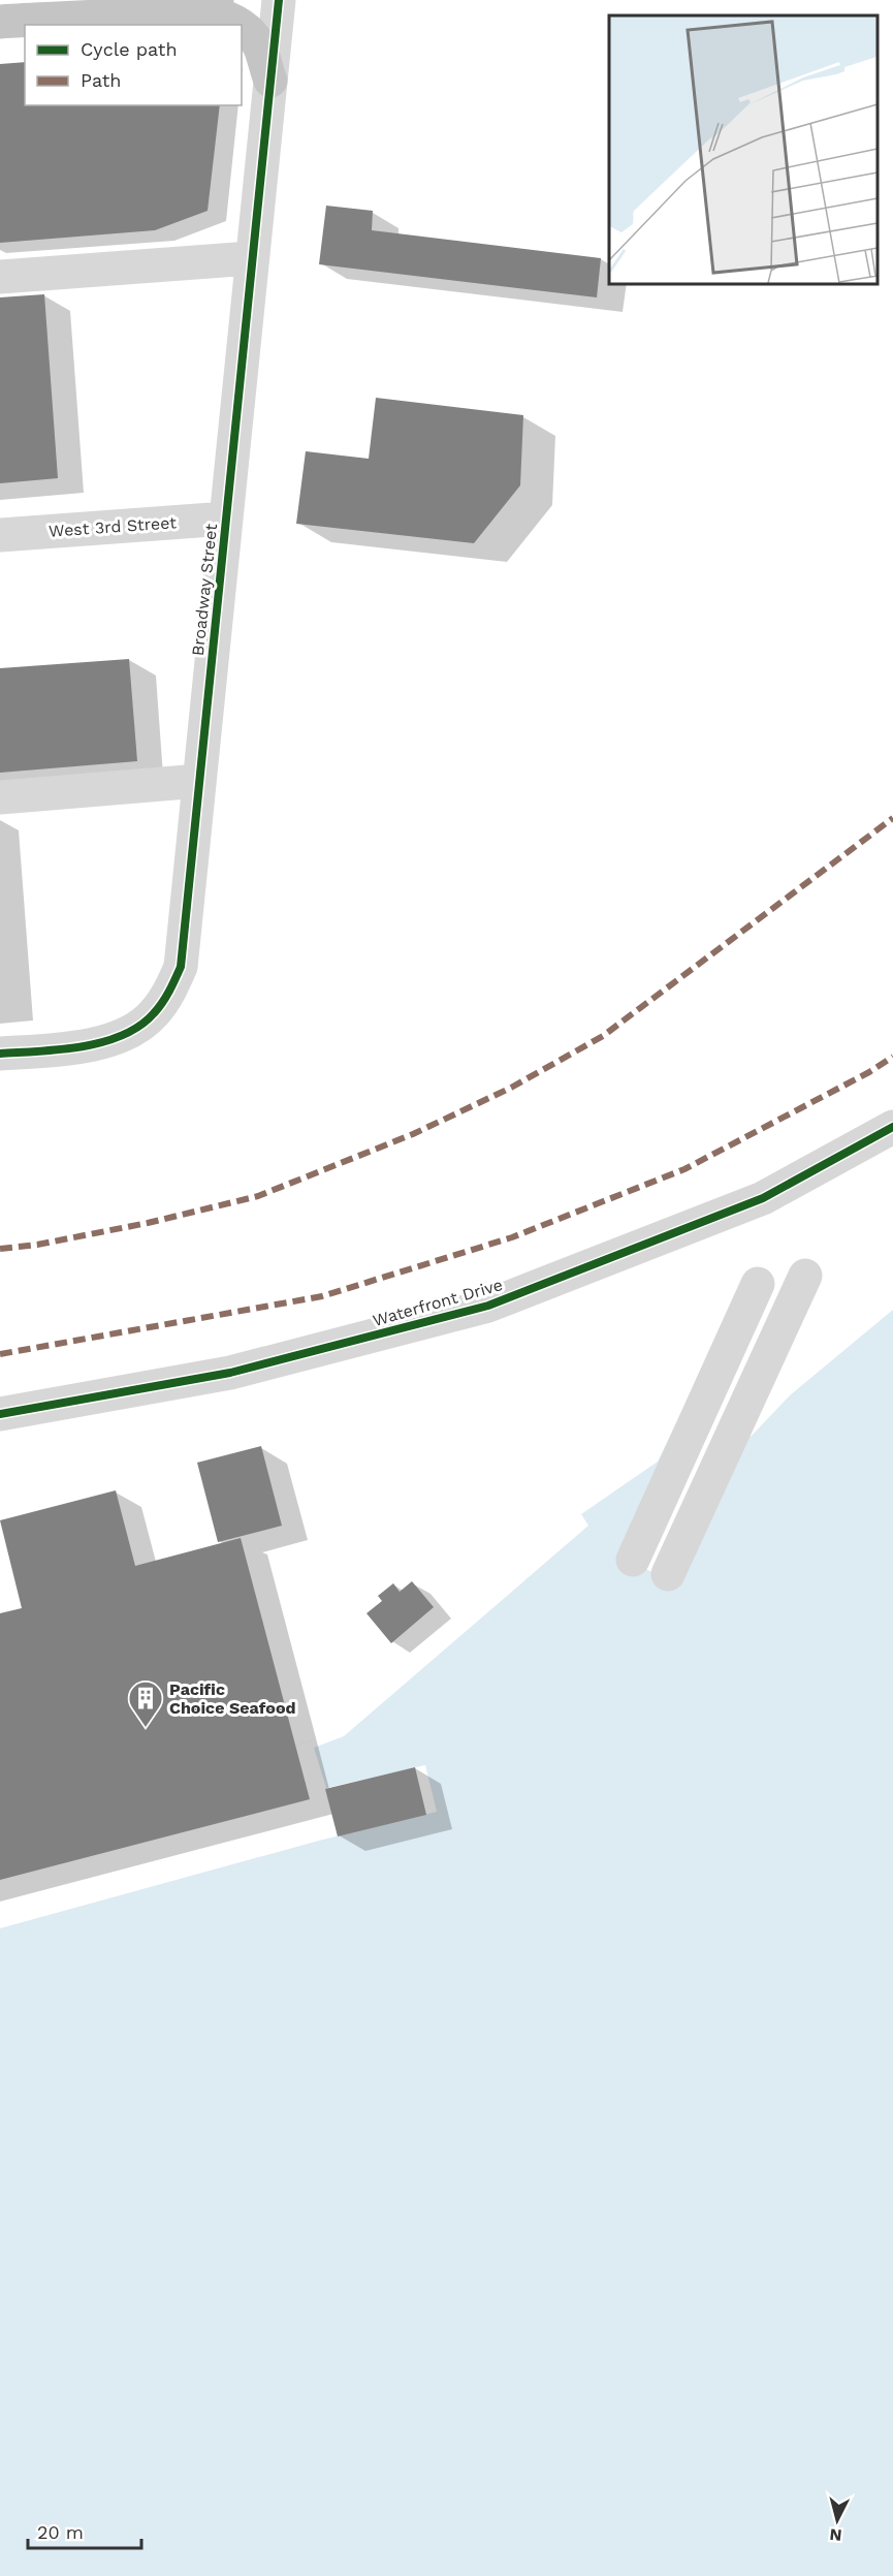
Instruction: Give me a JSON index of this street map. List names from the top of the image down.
{
  "streets": {
    "street": ["West 3rd Street", "Broadway Street", "Waterfront Drive"]
  },
  "crossings": [
    ["West 3rd Street", "Broadway Street"]
  ],
  "places": {
    "building": ["Pacific Choice Seafood"]
  },
  "legend": ["Cycle path", "Path"],
  "scale_bar": "20 m",
  "north": "bottom"
}
